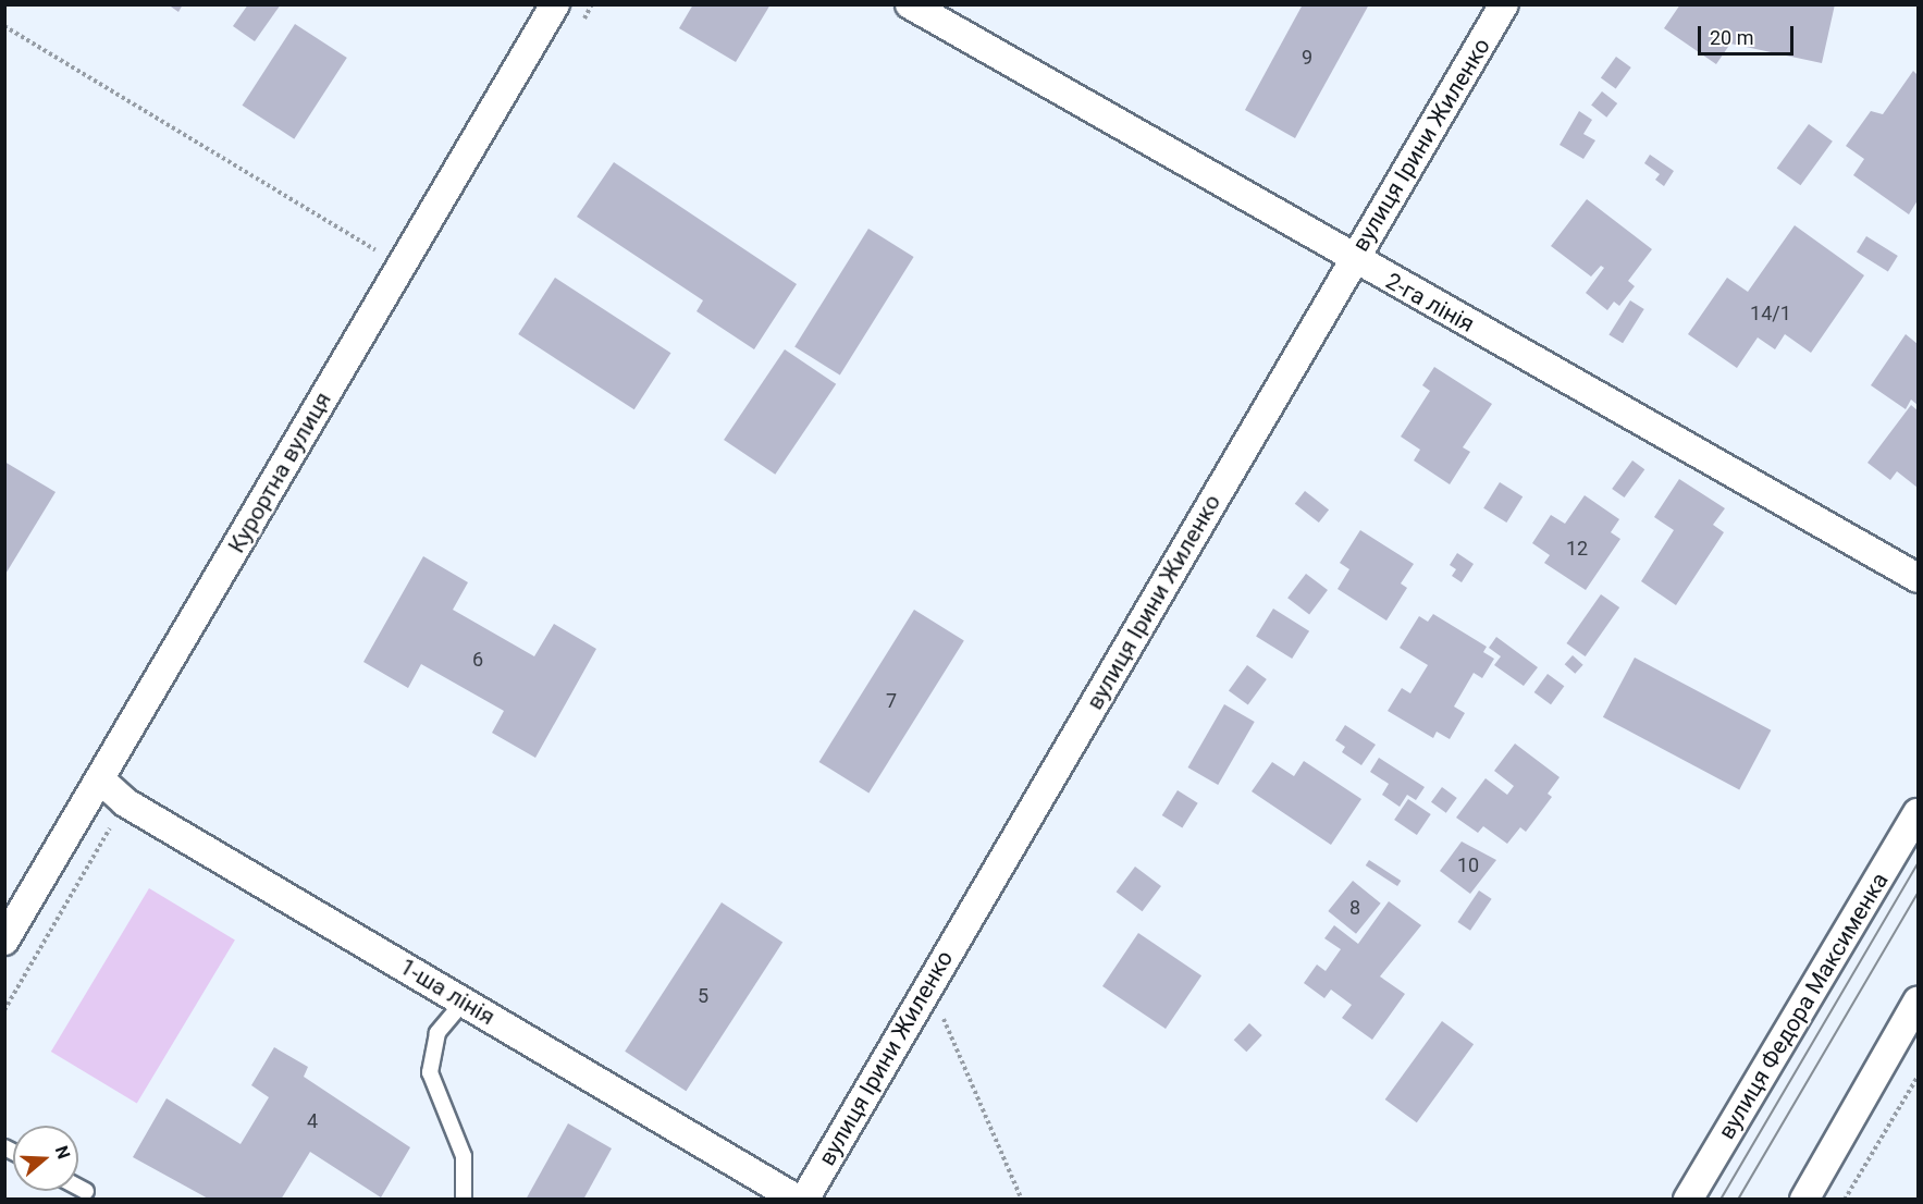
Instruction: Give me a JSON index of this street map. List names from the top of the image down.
{
  "streets": {
    "street": [
      "вулиця Ірини Жиленко",
      "2-га лінія",
      "Курортна вулиця",
      "1-ша лінія",
      "вулиця Федора Максименка"
    ]
  },
  "crossings": [
    ["вулиця Ірини Жиленко", "2-га лінія"],
    ["Курортна вулиця", "1-ша лінія"]
  ],
  "house_numbers": [
    "9",
    "14/1",
    "12",
    "6",
    "7",
    "10",
    "8",
    "5",
    "4"
  ],
  "scale_bar": "20 m",
  "north": "right"
}
